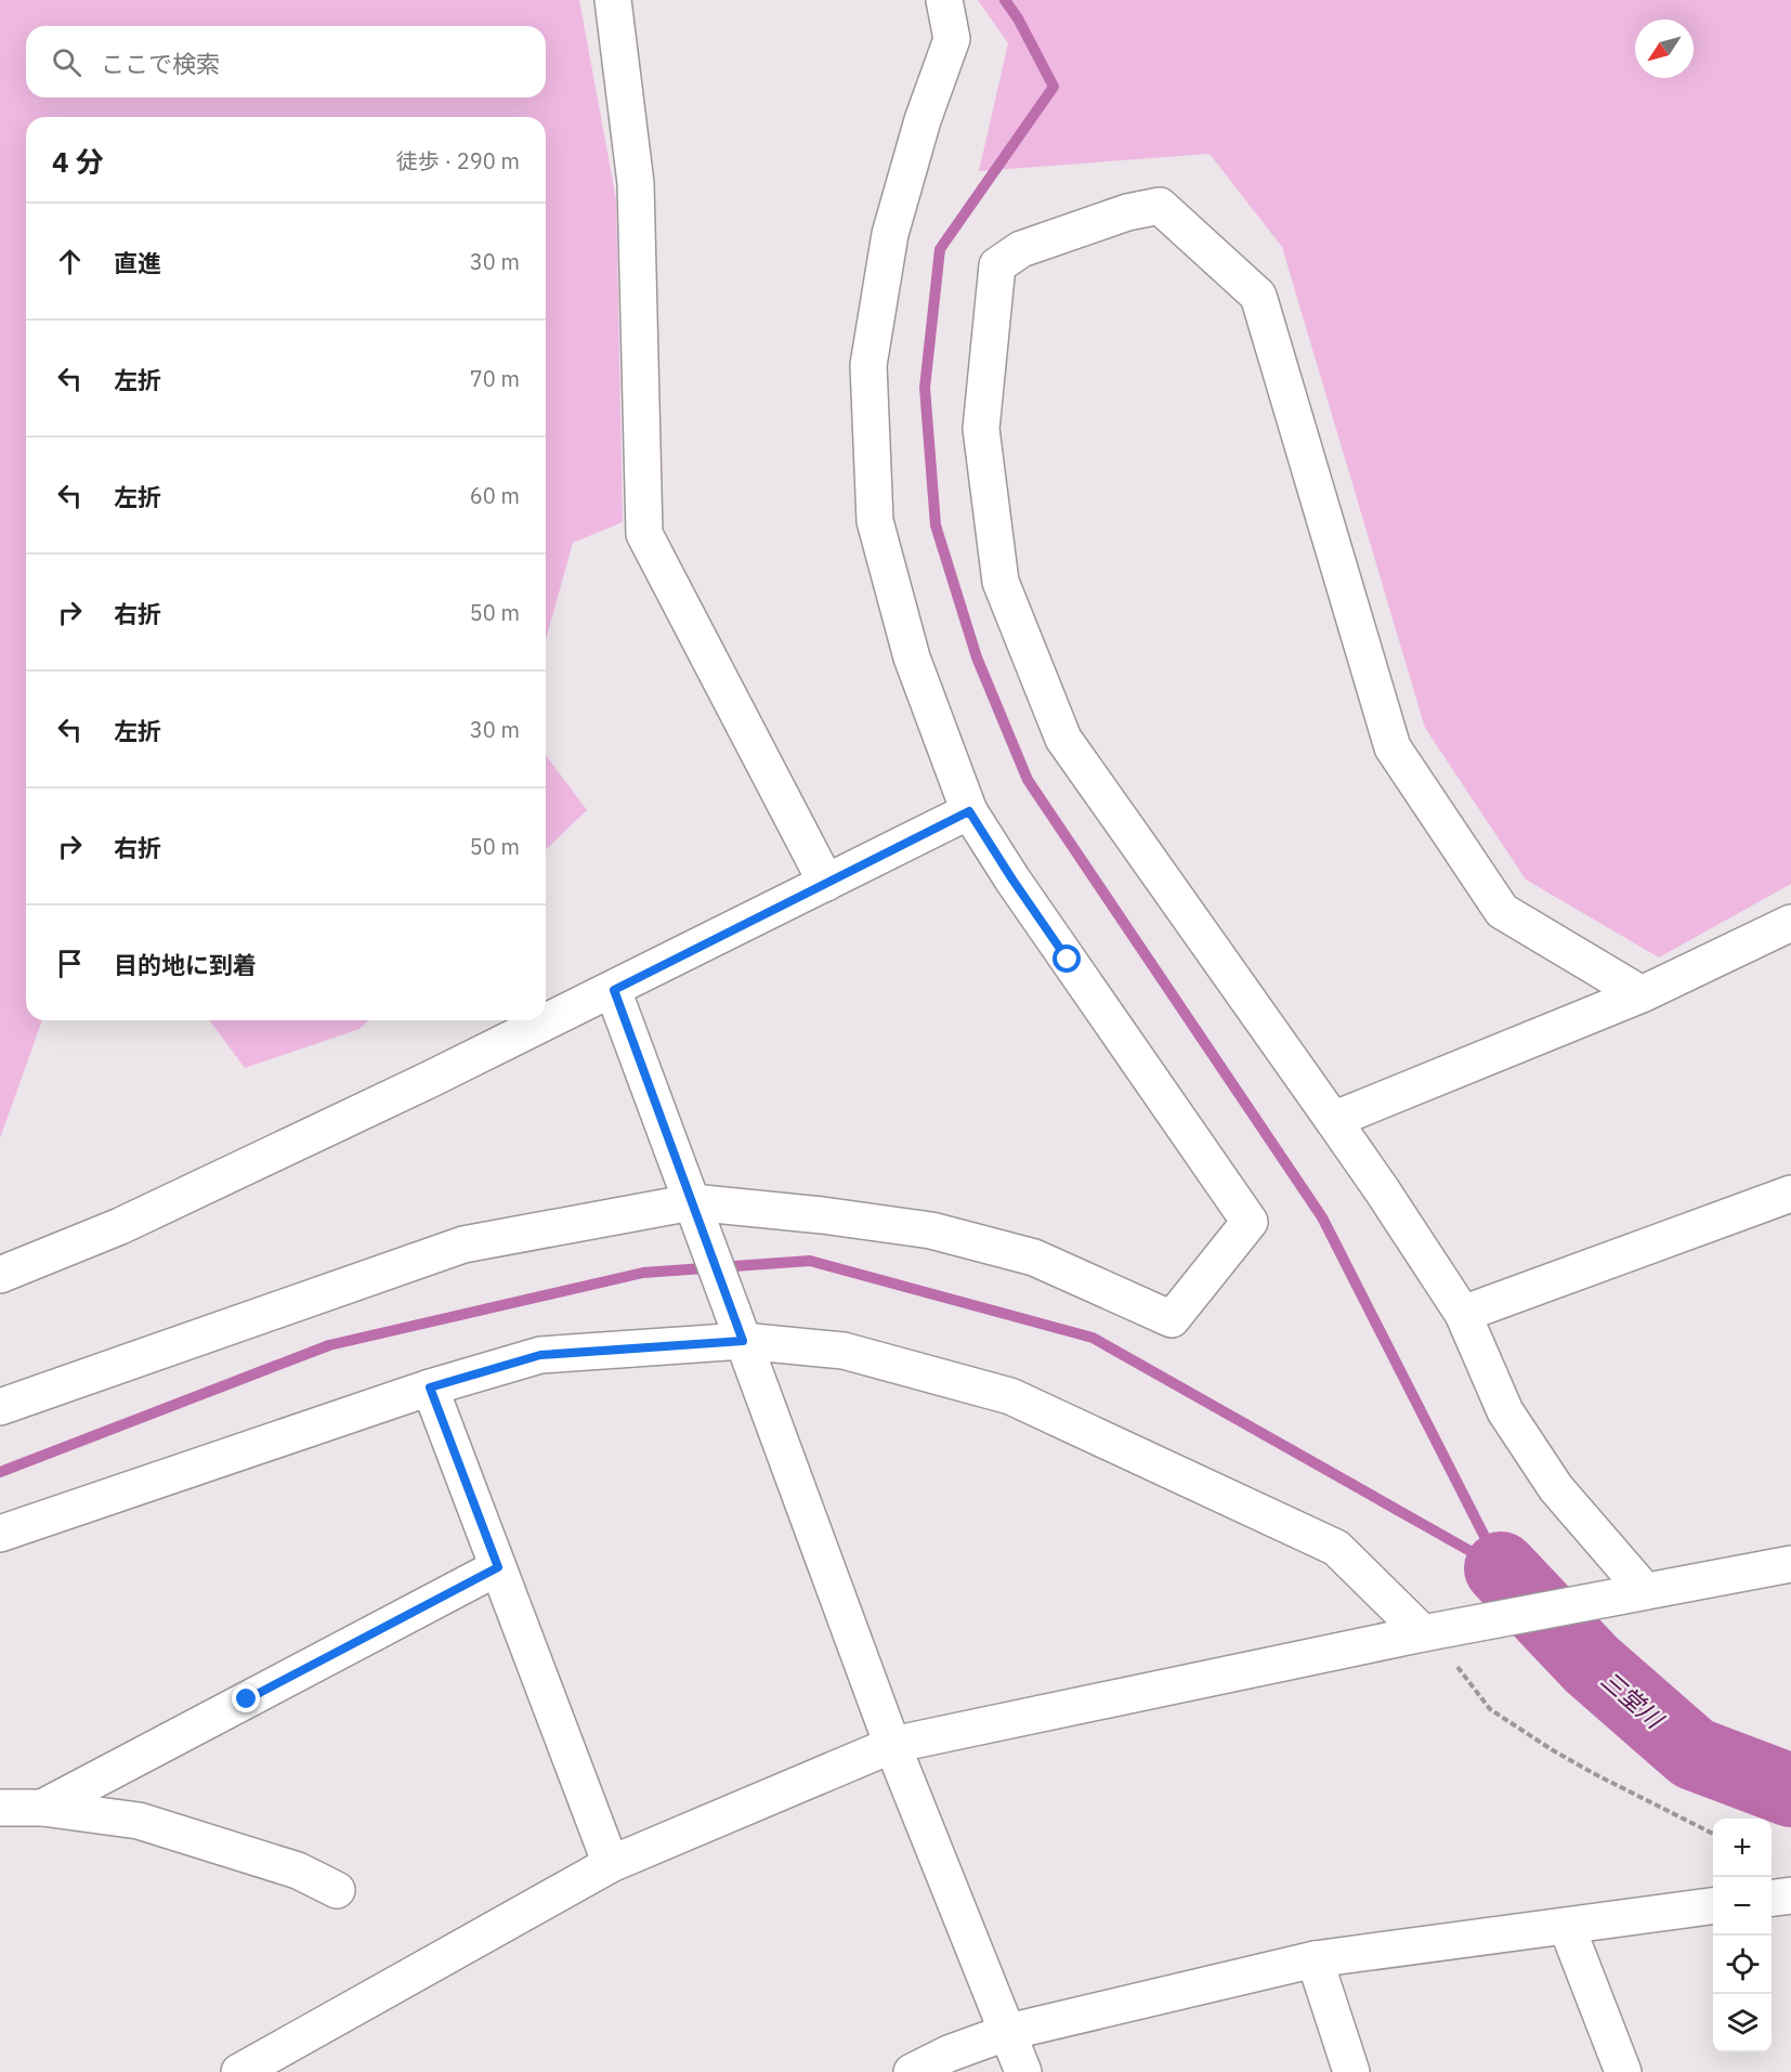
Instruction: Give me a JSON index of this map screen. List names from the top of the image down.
{
  "water": ["三堂川"],
  "north": "bottom left",
  "page": {
    "search": "ここで検索",
    "heading": ["4 分", "徒歩 · 290 m"],
    "list": [
      ["直進", "30 m"],
      ["左折", "70 m"],
      ["左折", "60 m"],
      ["右折", "50 m"],
      ["左折", "30 m"],
      ["右折", "50 m"],
      "目的地に到着"
    ],
    "map_buttons": ["+", "−"]
  }
}
